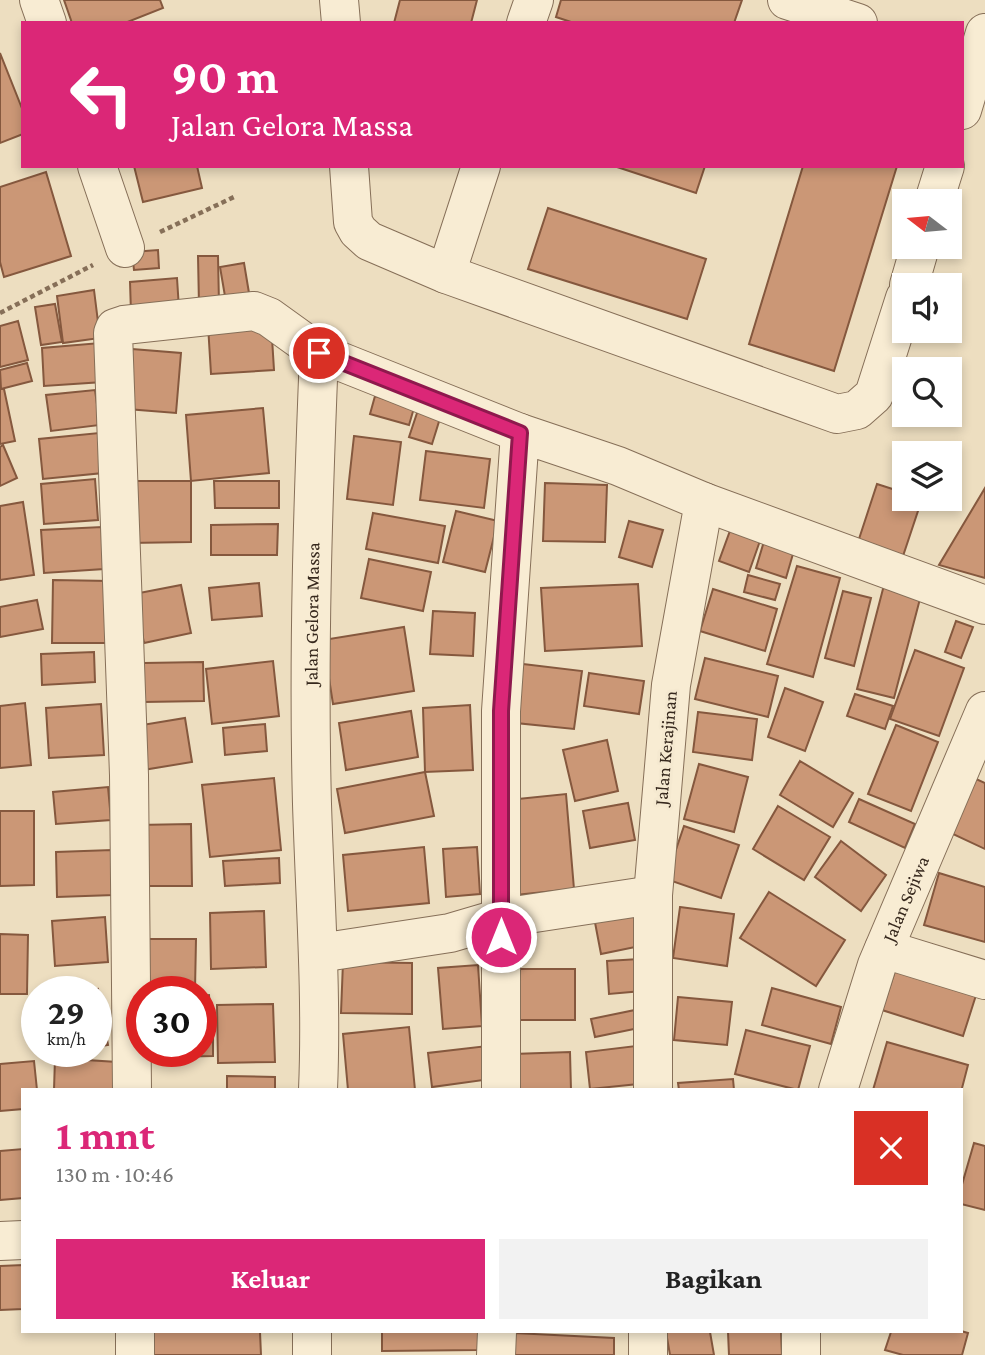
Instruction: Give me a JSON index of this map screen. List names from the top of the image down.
{
  "streets": {
    "street": ["Jalan Gelora Massa", "Jalan Kerajinan", "Jalan Sejiwa"]
  },
  "north": "left",
  "page": {
    "turn": ["90 m", "Jalan Gelora Massa"],
    "speed": "29 km/h",
    "limit": "30",
    "heading": ["1 mnt", "130 m · 10:46"],
    "buttons": ["Keluar", "Bagikan"]
  }
}
